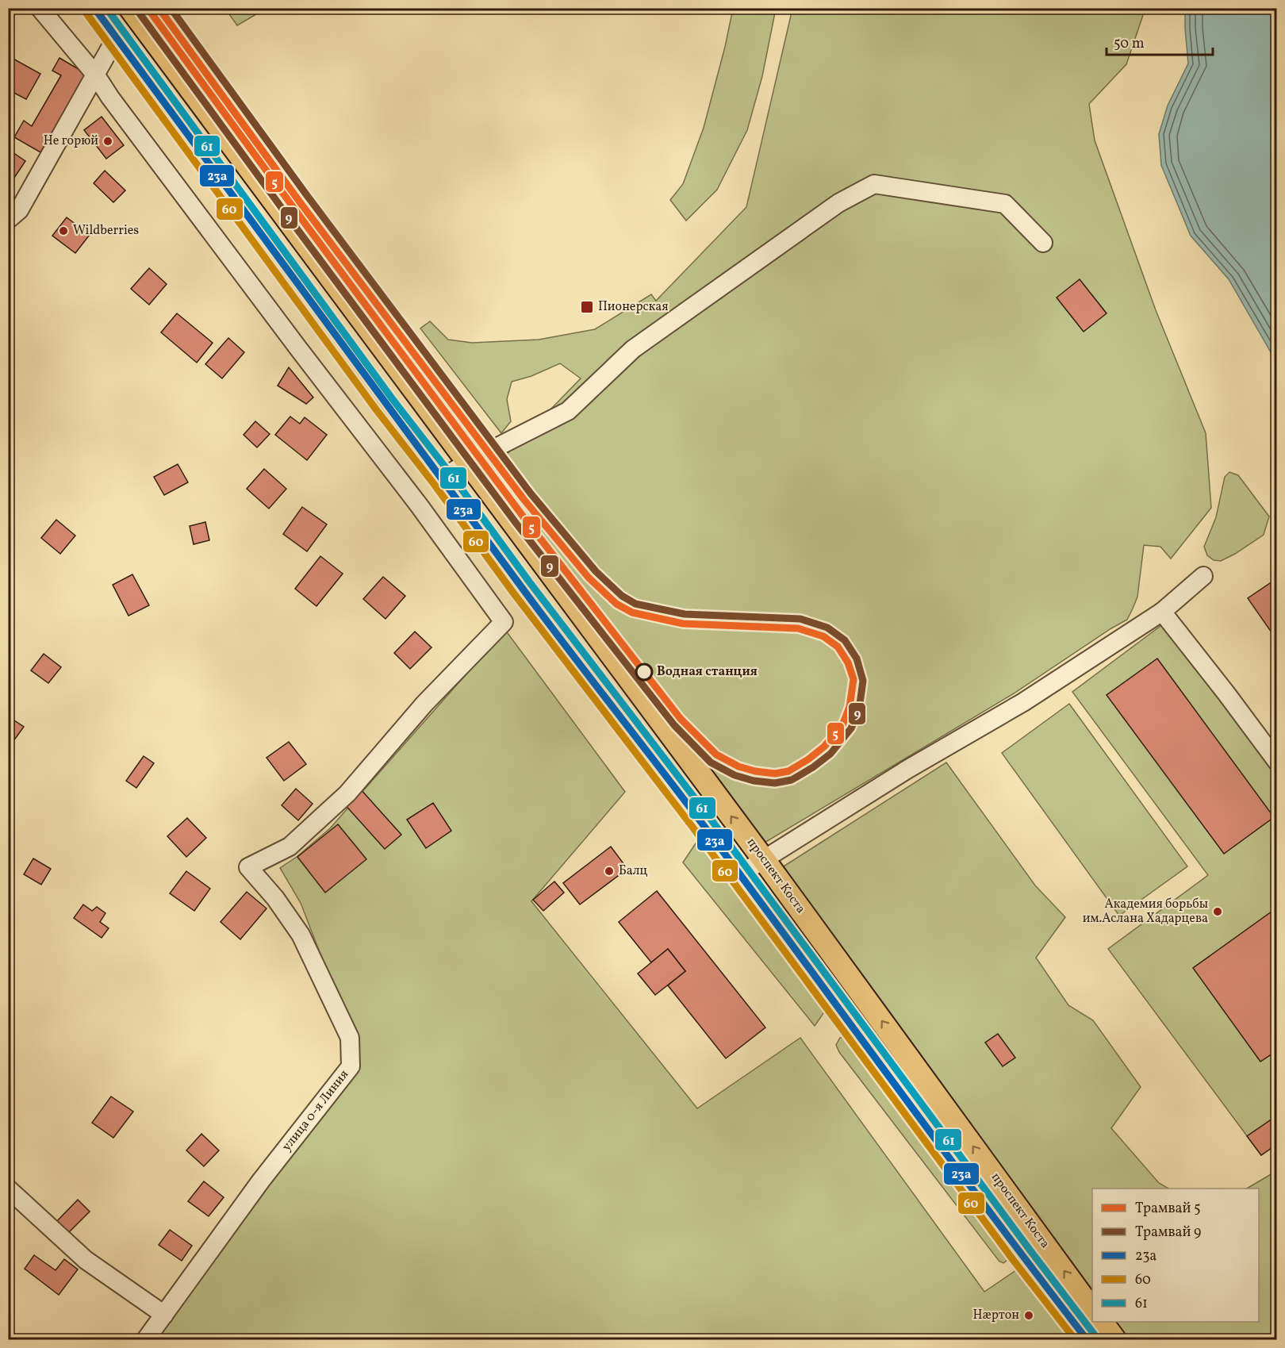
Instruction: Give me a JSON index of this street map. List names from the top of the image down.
{
  "streets": {
    "main road": ["проспект Коста"],
    "street": ["улица 0-я Линия"]
  },
  "places": {
    "other": [
      "Не горюй",
      "Wildberries",
      "Водная станция",
      "Балц",
      "Академия борьбы им.Аслана Хадарцева",
      "Нæртон"
    ],
    "transit": ["Пионерская"]
  },
  "lines": [
    "tram line 5",
    "tram line 9",
    "transit line 23a",
    "transit line 61",
    "transit line 60"
  ],
  "legend": [
    "Трамвай 5",
    "Трамвай 9",
    "23a",
    "60",
    "61"
  ],
  "scale_bar": "50 m"
}
